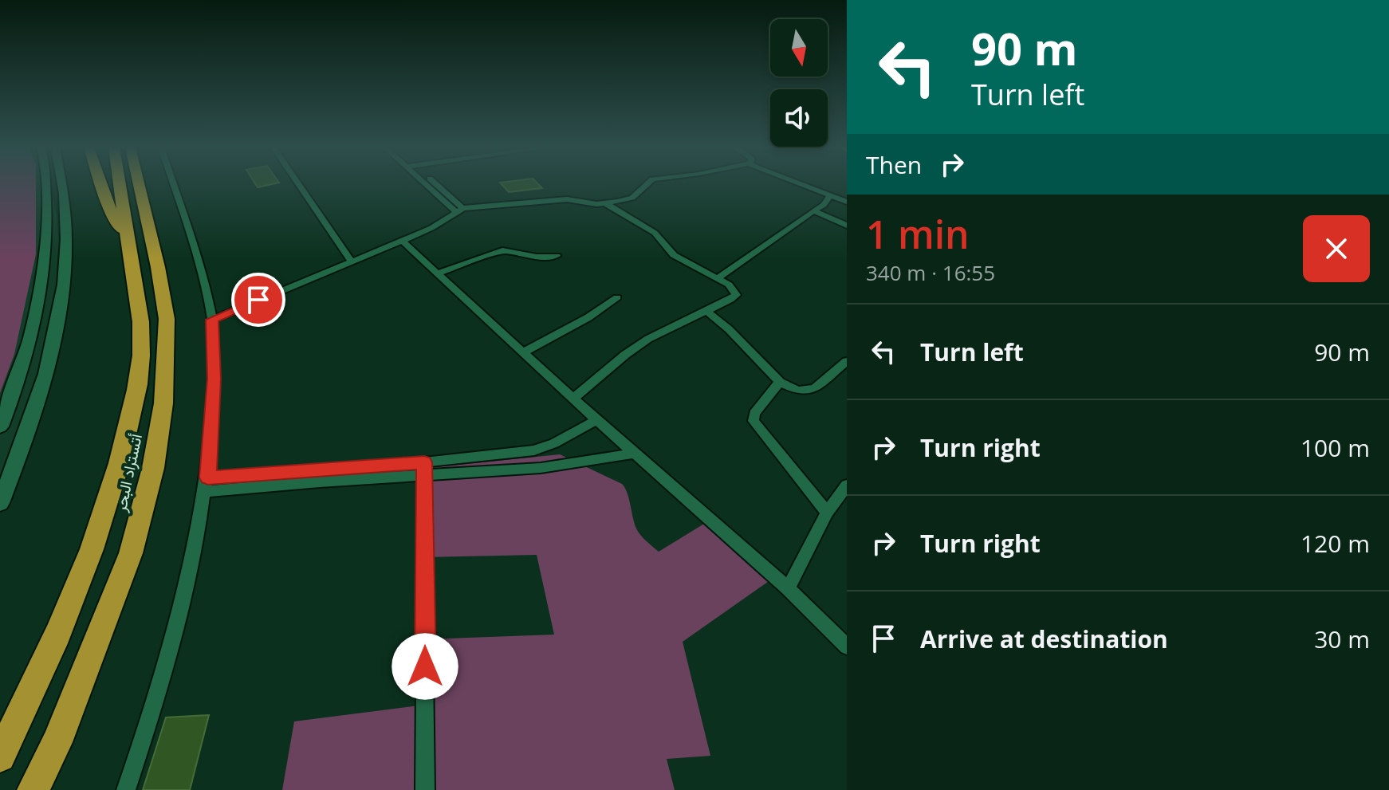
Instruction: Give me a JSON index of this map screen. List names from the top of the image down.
{
  "streets": {
    "highway": ["أتستراد البحر"]
  },
  "north": "bottom",
  "page": {
    "turn": ["90 m", "Turn left"],
    "then": "Then",
    "heading": ["1 min", "340 m · 16:55"],
    "list": [
      {
        "name": "Turn left",
        "value": "90 m"
      },
      {
        "name": "Turn right",
        "value": "100 m"
      },
      {
        "name": "Turn right",
        "value": "120 m"
      },
      {
        "name": "Arrive at destination",
        "value": "30 m"
      }
    ]
  }
}
